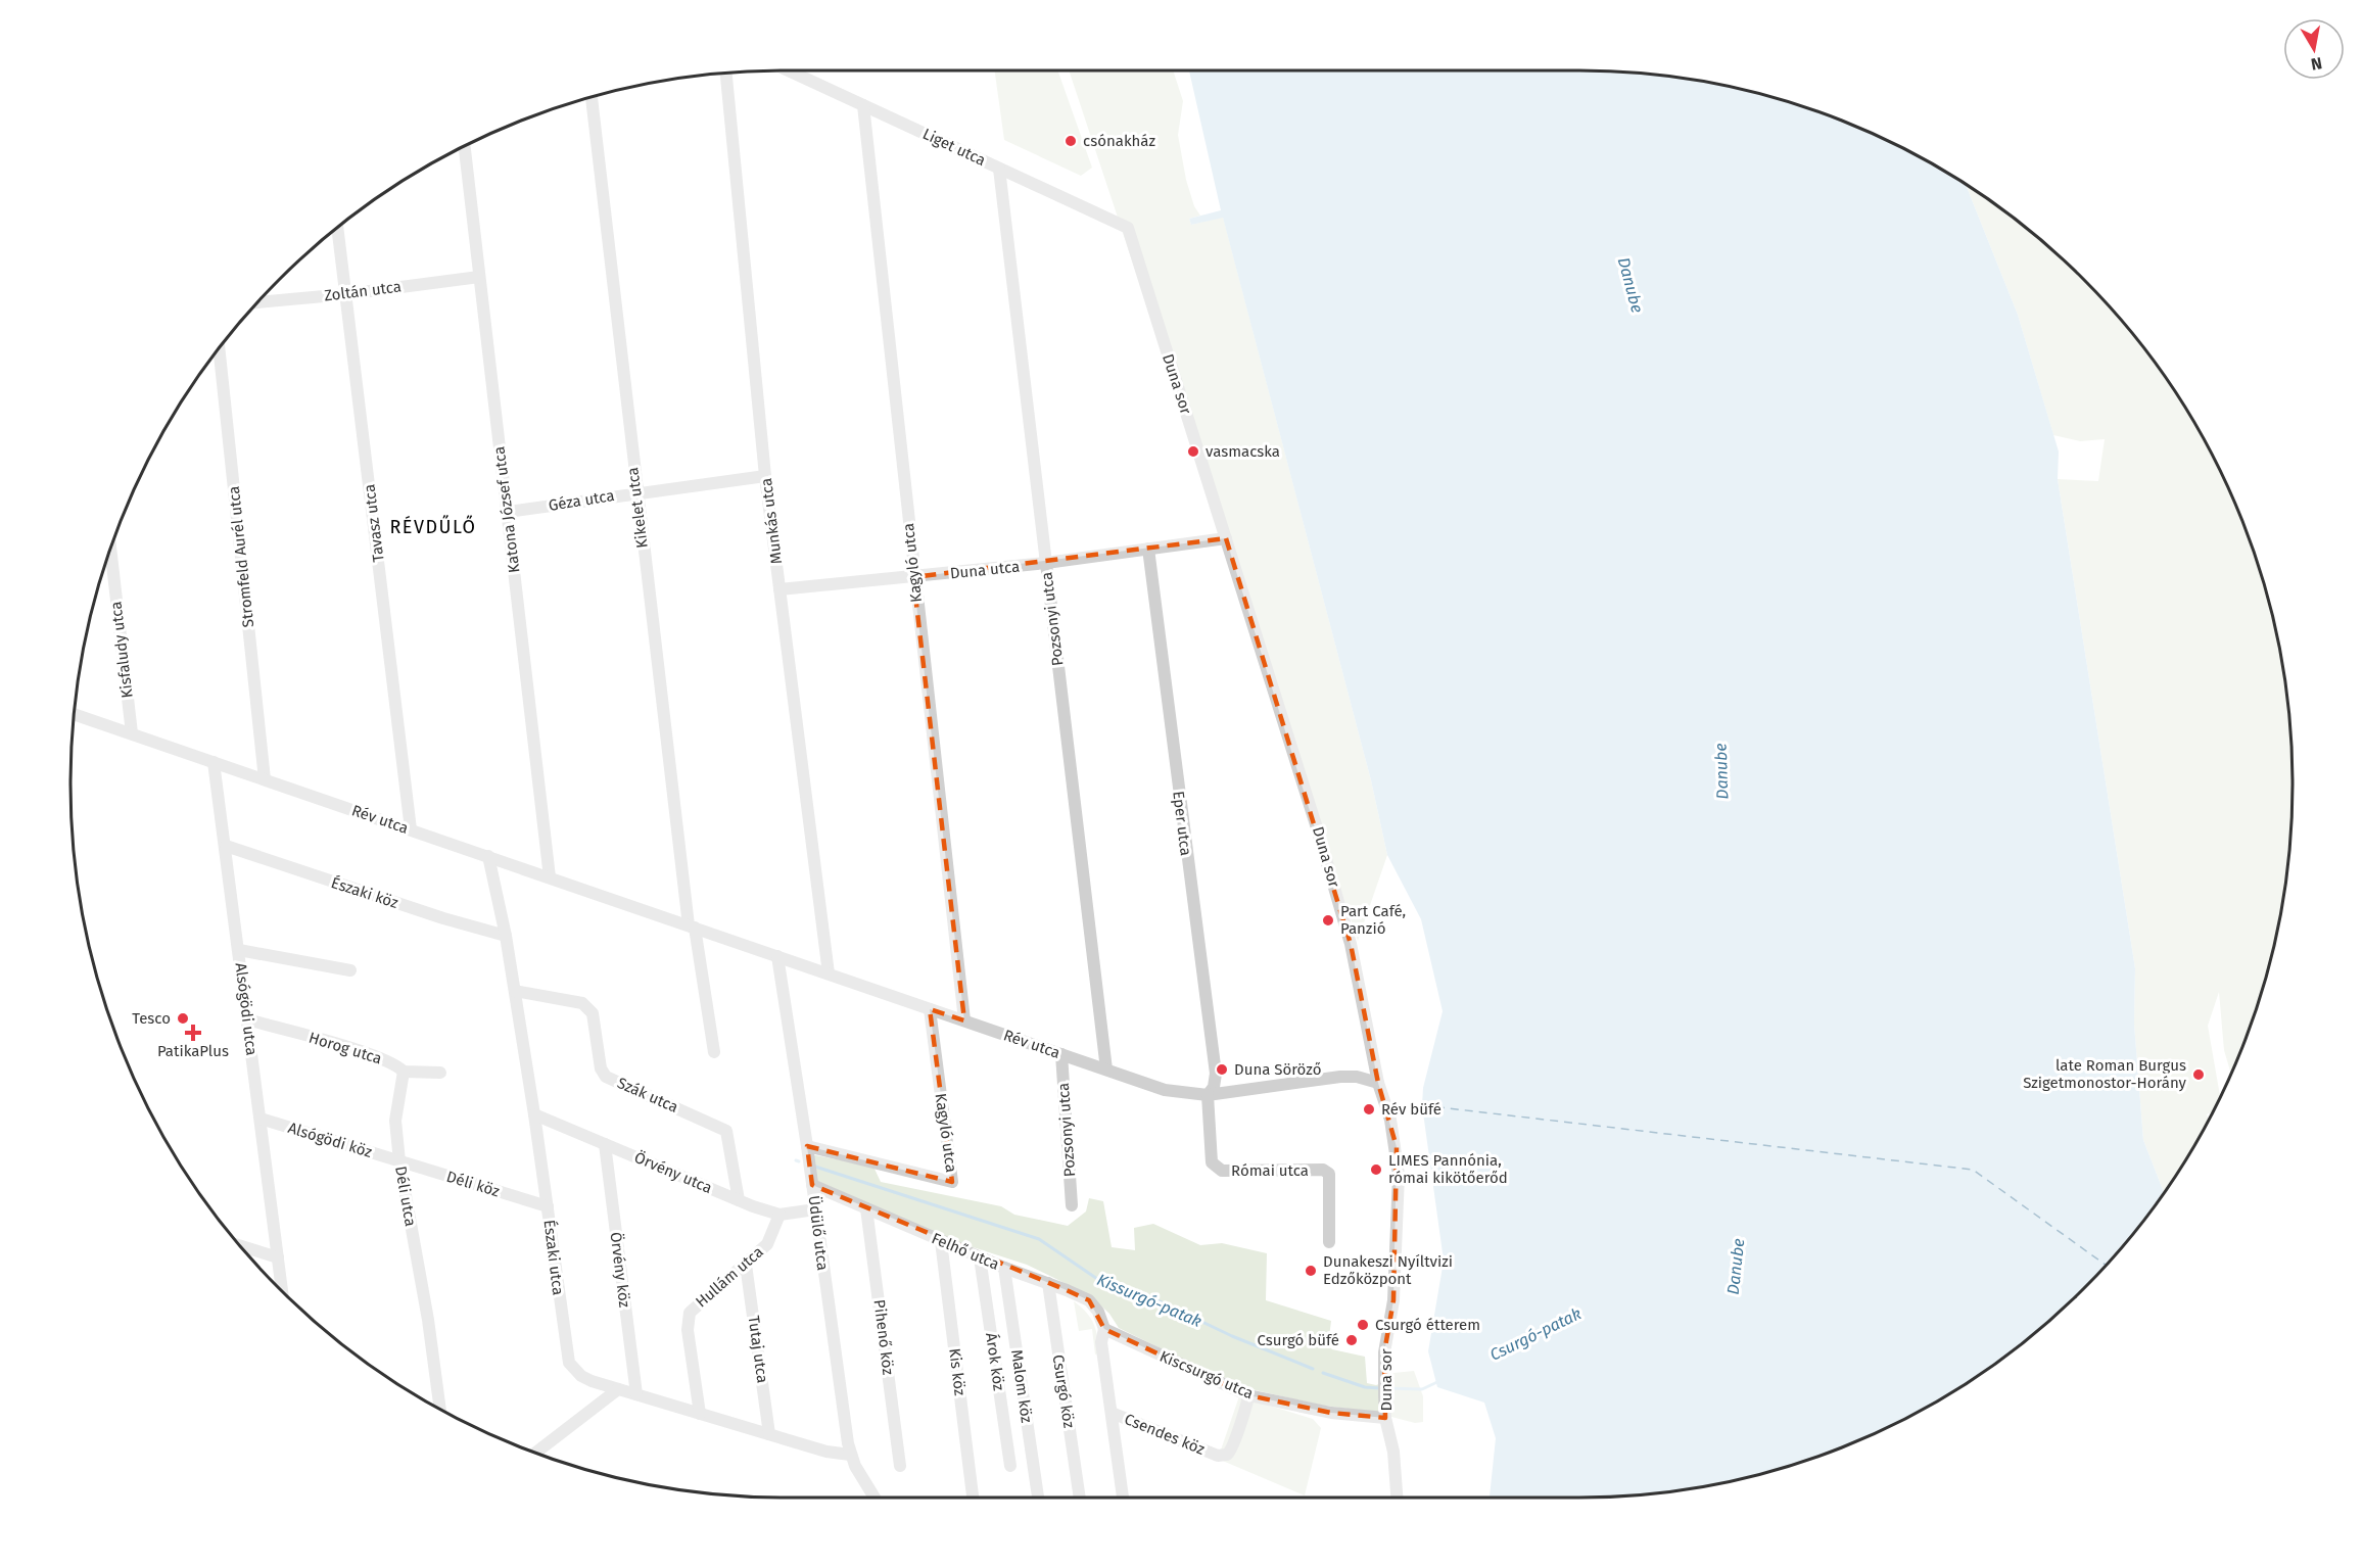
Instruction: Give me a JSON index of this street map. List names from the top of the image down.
{
  "streets": {
    "street": [
      "Liget utca",
      "Zoltán utca",
      "Duna sor",
      "Géza utca",
      "Kikelet utca",
      "Katona József utca",
      "Munkás utca",
      "Tavasz utca",
      "Stromfeld Aurél utca",
      "Kagyló utca",
      "Duna utca",
      "Pozsonyi utca",
      "Kisfaludy utca",
      "Rév utca",
      "Eper utca",
      "Északi köz",
      "Alsógödi utca",
      "Horog utca",
      "Szák utca",
      "Alsógödi köz",
      "Római utca",
      "Örvény utca",
      "Déli köz",
      "Déli utca",
      "Üdülő utca",
      "Felhő utca",
      "Északi utca",
      "Örvény köz",
      "Hullám utca",
      "Pihenő köz",
      "Tutaj utca",
      "Árok köz",
      "Kis köz",
      "Kiscsurgó utca",
      "Malom köz",
      "Csurgó köz",
      "Csendes köz"
    ]
  },
  "crossings": [
    ["Liget utca", "Duna sor"],
    ["Liget utca", "Kagyló utca"],
    ["Liget utca", "Pozsonyi utca"],
    ["Zoltán utca", "Katona József utca"],
    ["Zoltán utca", "Tavasz utca"],
    ["Duna sor", "Duna utca"],
    ["Duna sor", "Rév utca"],
    ["Duna sor", "Kiscsurgó utca"],
    ["Géza utca", "Kikelet utca"],
    ["Géza utca", "Katona József utca"],
    ["Géza utca", "Munkás utca"],
    ["Kikelet utca", "Rév utca"],
    ["Katona József utca", "Rév utca"],
    ["Munkás utca", "Duna utca"],
    ["Munkás utca", "Rév utca"],
    ["Tavasz utca", "Rév utca"],
    ["Stromfeld Aurél utca", "Rév utca"],
    ["Kagyló utca", "Duna utca"],
    ["Kagyló utca", "Rév utca"],
    ["Kagyló utca", "Üdülő utca"],
    ["Duna utca", "Pozsonyi utca"],
    ["Duna utca", "Eper utca"],
    ["Pozsonyi utca", "Rév utca"],
    ["Kisfaludy utca", "Rév utca"],
    ["Rév utca", "Eper utca"],
    ["Rév utca", "Alsógödi utca"],
    ["Rév utca", "Római utca"],
    ["Rév utca", "Üdülő utca"],
    ["Rév utca", "Északi utca"],
    ["Eper utca", "Római utca"],
    ["Északi köz", "Alsógödi utca"],
    ["Északi köz", "Északi utca"],
    ["Alsógödi utca", "Horog utca"],
    ["Alsógödi utca", "Alsógödi köz"],
    ["Horog utca", "Déli utca"],
    ["Szák utca", "Örvény utca"],
    ["Szák utca", "Északi utca"],
    ["Alsógödi köz", "Déli köz"],
    ["Alsógödi köz", "Déli utca"],
    ["Örvény utca", "Üdülő utca"],
    ["Örvény utca", "Északi utca"],
    ["Örvény utca", "Örvény köz"],
    ["Örvény utca", "Hullám utca"],
    ["Déli köz", "Déli utca"],
    ["Déli köz", "Északi utca"],
    ["Üdülő utca", "Felhő utca"],
    ["Üdülő utca", "Északi utca"],
    ["Felhő utca", "Pihenő köz"],
    ["Felhő utca", "Árok köz"],
    ["Felhő utca", "Kis köz"],
    ["Felhő utca", "Kiscsurgó utca"],
    ["Felhő utca", "Malom köz"],
    ["Felhő utca", "Csurgó köz"],
    ["Északi utca", "Örvény köz"],
    ["Északi utca", "Hullám utca"],
    ["Északi utca", "Tutaj utca"],
    ["Hullám utca", "Tutaj utca"],
    ["Kiscsurgó utca", "Csendes köz"]
  ],
  "districts": ["RÉVDŰLŐ"],
  "water": ["Danube", "Kissurgó-patak", "Csurgó-patak"],
  "places": {
    "other": [
      "csónakház",
      "vasmacska",
      "Part Café, Panzió",
      "Tesco",
      "Duna Söröző",
      "late Roman Burgus Szigetmonostor-Horány",
      "Rév büfé",
      "LIMES Pannónia, római kikötőerőd",
      "Dunakeszi Nyíltvizi Edzőközpont",
      "Csurgó étterem",
      "Csurgó büfé"
    ],
    "health": ["PatikaPlus"]
  },
  "north": "bottom"
}
